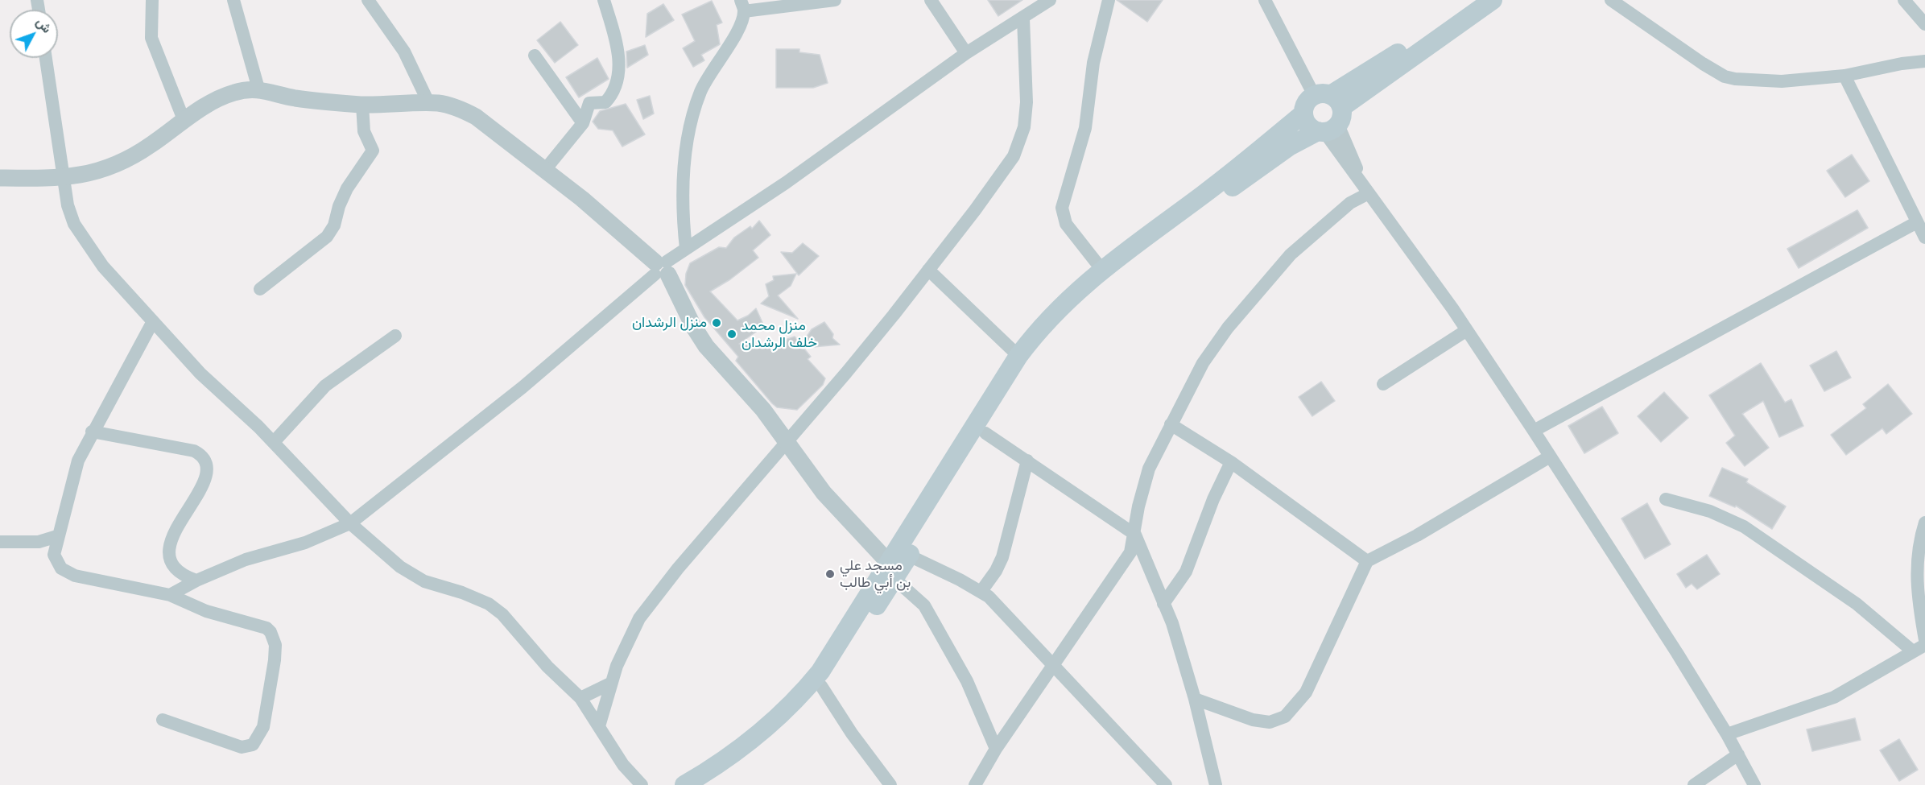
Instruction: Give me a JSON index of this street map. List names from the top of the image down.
{
  "places": ["منزل الرشدان", "منزل محمد خلف الرشدان", "مسجد علي بن أبي طالب"],
  "north": "top right"
}
